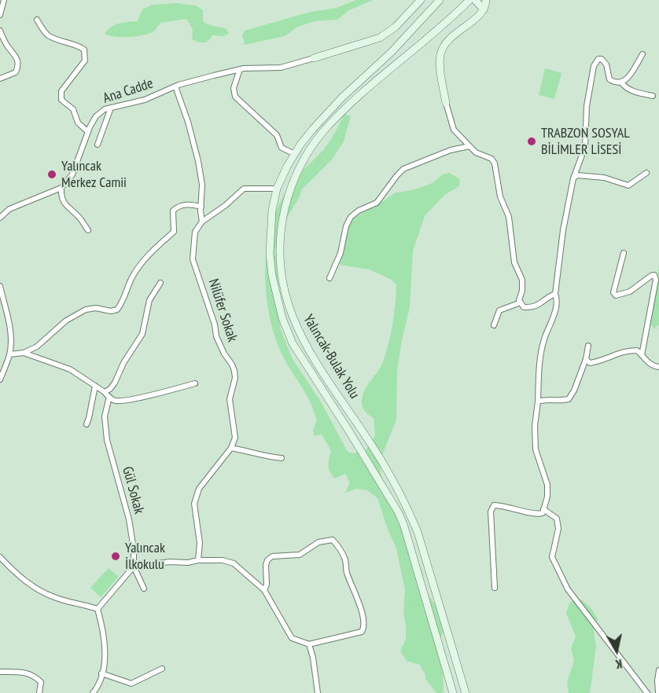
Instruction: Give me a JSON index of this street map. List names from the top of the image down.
{
  "streets": {
    "main road": ["Yalıncak-Bulak Yolu"],
    "street": ["Ana Cadde", "Nilüfer Sokak", "Gül Sokak"]
  },
  "crossings": [
    ["Ana Cadde", "Nilüfer Sokak"]
  ],
  "places": ["TRABZON SOSYAL BİLİMLER LİSESİ", "Yalıncak Merkez Camii", "Yalıncak İlkokulu"],
  "north": "bottom"
}
